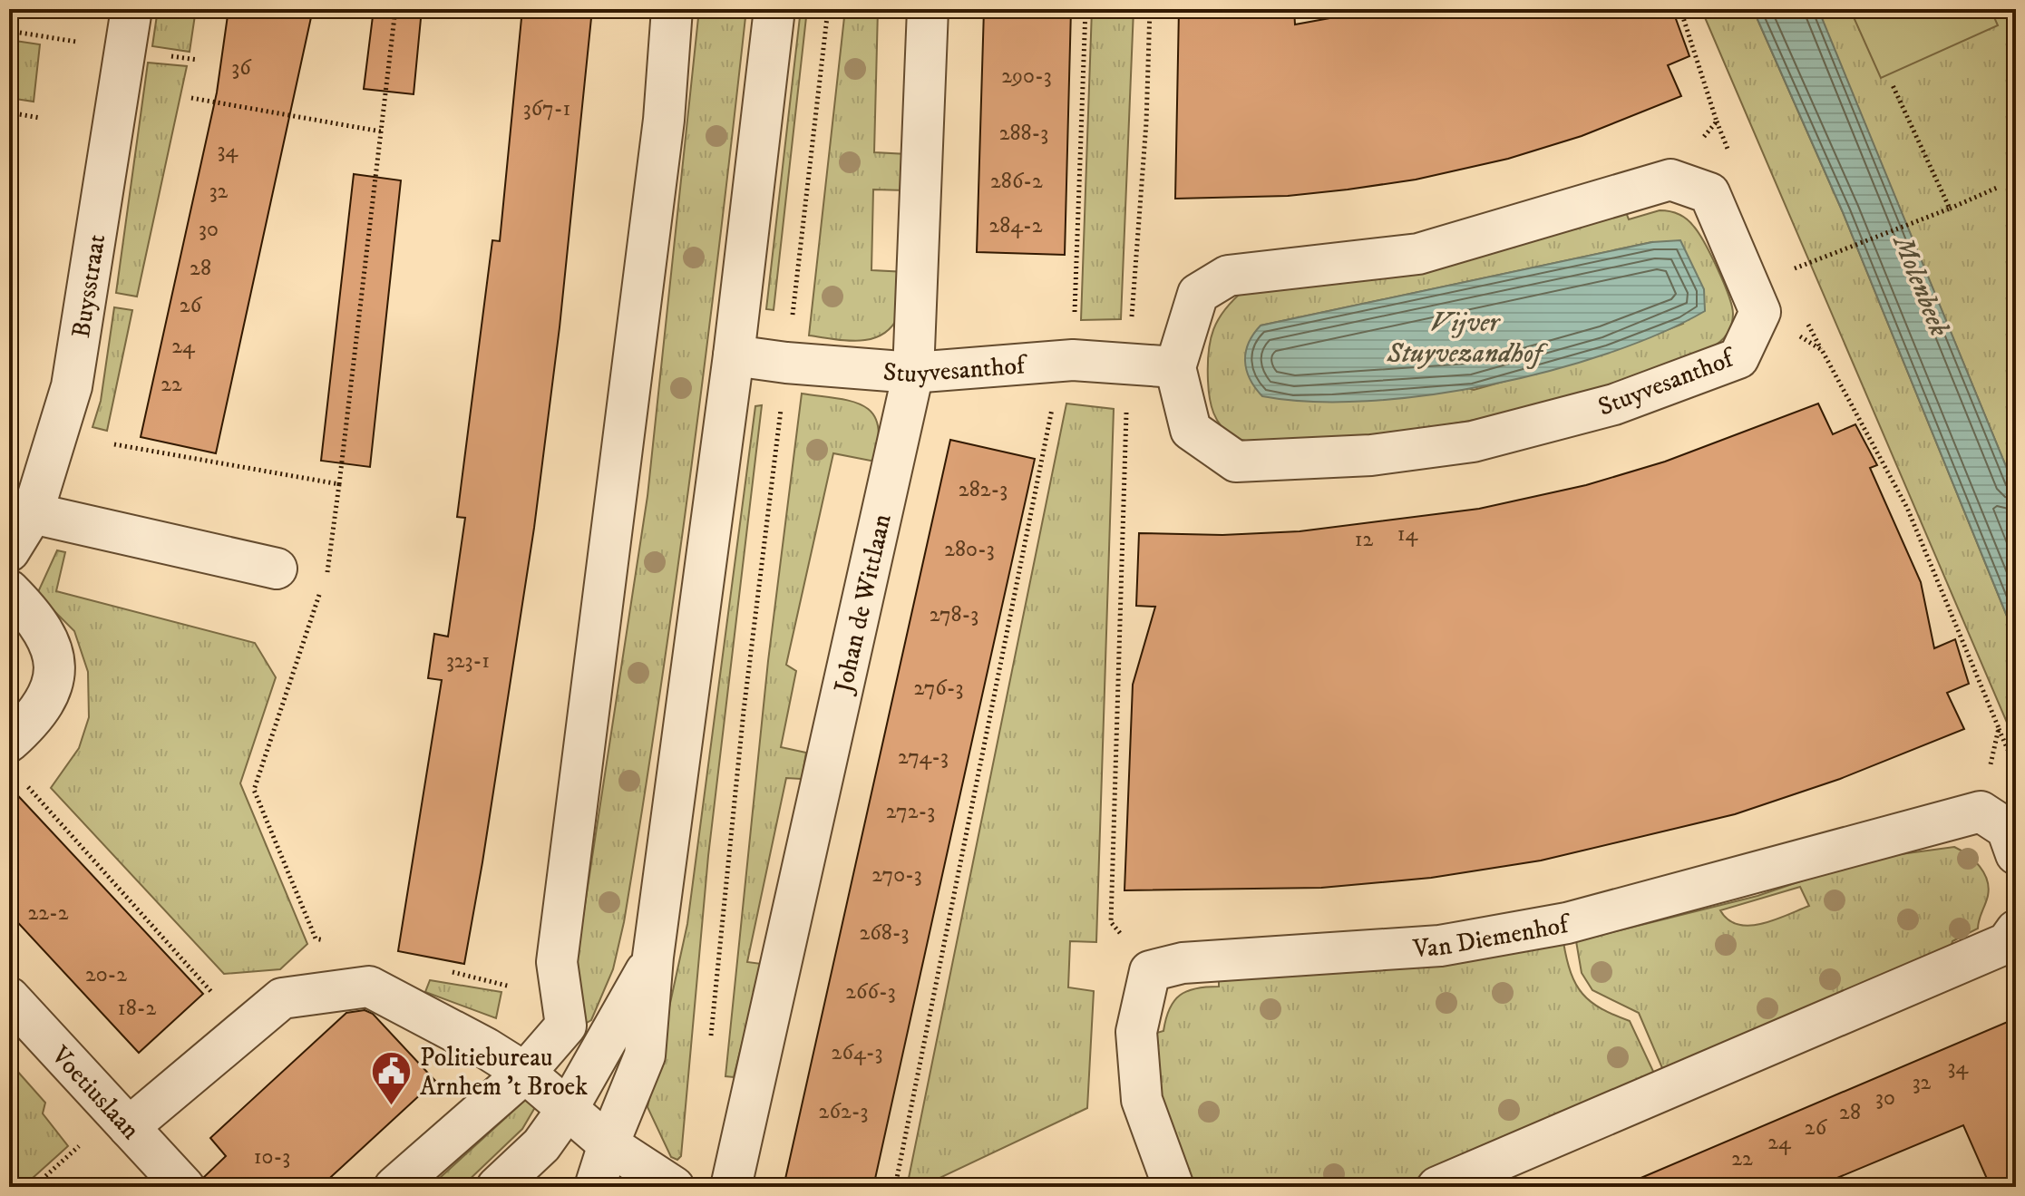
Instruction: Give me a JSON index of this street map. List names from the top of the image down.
{
  "streets": {
    "street": [
      "Buysstraat",
      "Stuyvesanthof",
      "Johan de Wittlaan",
      "Van Diemenhof",
      "Voetiuslaan"
    ]
  },
  "crossings": [
    ["Stuyvesanthof", "Johan de Wittlaan"]
  ],
  "water": ["Molenbeek", "Vijver Stuyvezandhof"],
  "places": {
    "public building": ["Politiebureau Arnhem 't Broek"]
  },
  "house_numbers": [
    "36",
    "290-3",
    "367-1",
    "288-3",
    "34",
    "286-2",
    "32",
    "284-2",
    "30",
    "28",
    "26",
    "24",
    "22",
    "282-3",
    "14",
    "12",
    "280-3",
    "278-3",
    "323-1",
    "276-3",
    "274-3",
    "272-3",
    "270-3",
    "22-2",
    "268-3",
    "20-2",
    "266-3",
    "18-2",
    "264-3",
    "34",
    "32",
    "30",
    "262-3",
    "28",
    "26",
    "24",
    "10-3",
    "22"
  ]
}
